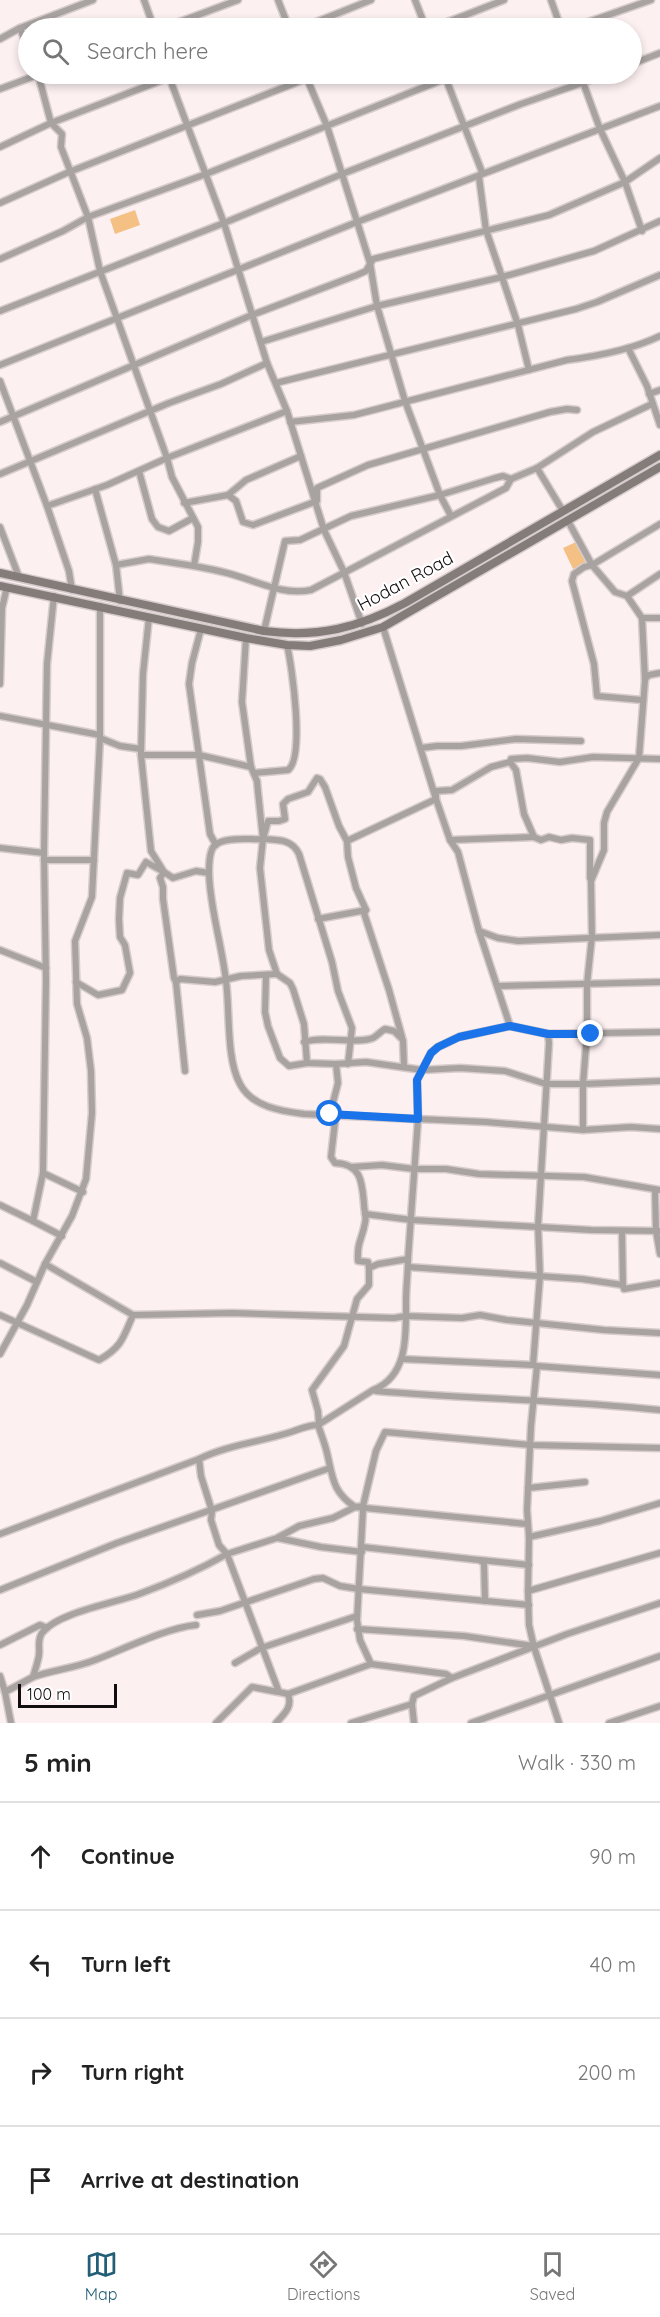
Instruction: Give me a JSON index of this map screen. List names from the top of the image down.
{
  "streets": {
    "main road": ["Hodan Road"]
  },
  "scale_bar": "100 m",
  "page": {
    "search": "Search here",
    "scale": "100 m",
    "heading": ["5 min", "Walk · 330 m"],
    "list": [
      ["Continue", "90 m"],
      ["Turn left", "40 m"],
      ["Turn right", "200 m"],
      "Arrive at destination"
    ],
    "nav": ["Map", "Directions", "Saved"]
  }
}
